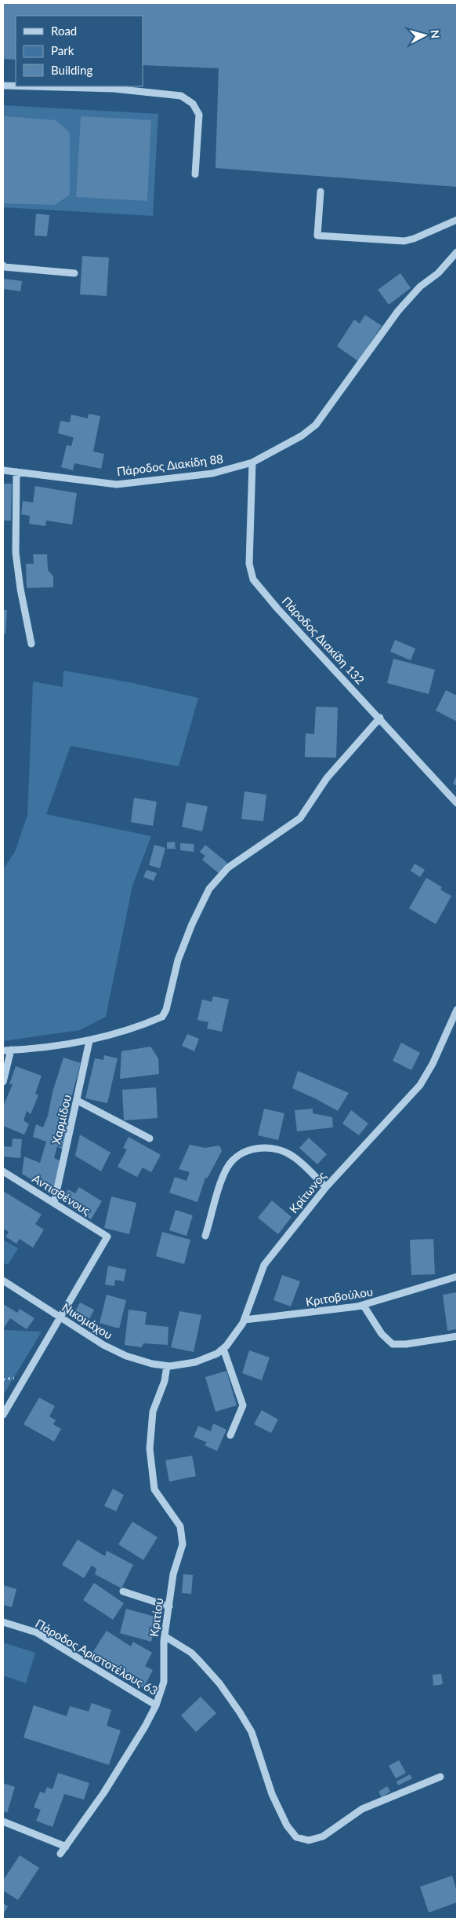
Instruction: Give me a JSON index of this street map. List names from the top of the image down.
{
  "streets": {
    "street": [
      "Πάροδος Διακίδη 88",
      "Πάροδος Διακίδη 132",
      "Χαρμίδου",
      "Κρίτωνος",
      "Αντισθένους",
      "Κριτοβούλου",
      "Νικομάχου",
      "Κριτίου",
      "Πάροδος Αριστοτέλους 63"
    ]
  },
  "crossings": [
    ["Πάροδος Διακίδη 88", "Πάροδος Διακίδη 132"],
    ["Χαρμίδου", "Αντισθένους"],
    ["Κρίτωνος", "Κριτοβούλου"],
    ["Κρίτωνος", "Νικομάχου"],
    ["Κρίτωνος", "Κριτίου"],
    ["Αντισθένους", "Νικομάχου"],
    ["Νικομάχου", "Κριτίου"],
    ["Κριτίου", "Πάροδος Αριστοτέλους 63"]
  ],
  "legend": ["Road", "Park", "Building"],
  "north": "right"
}
